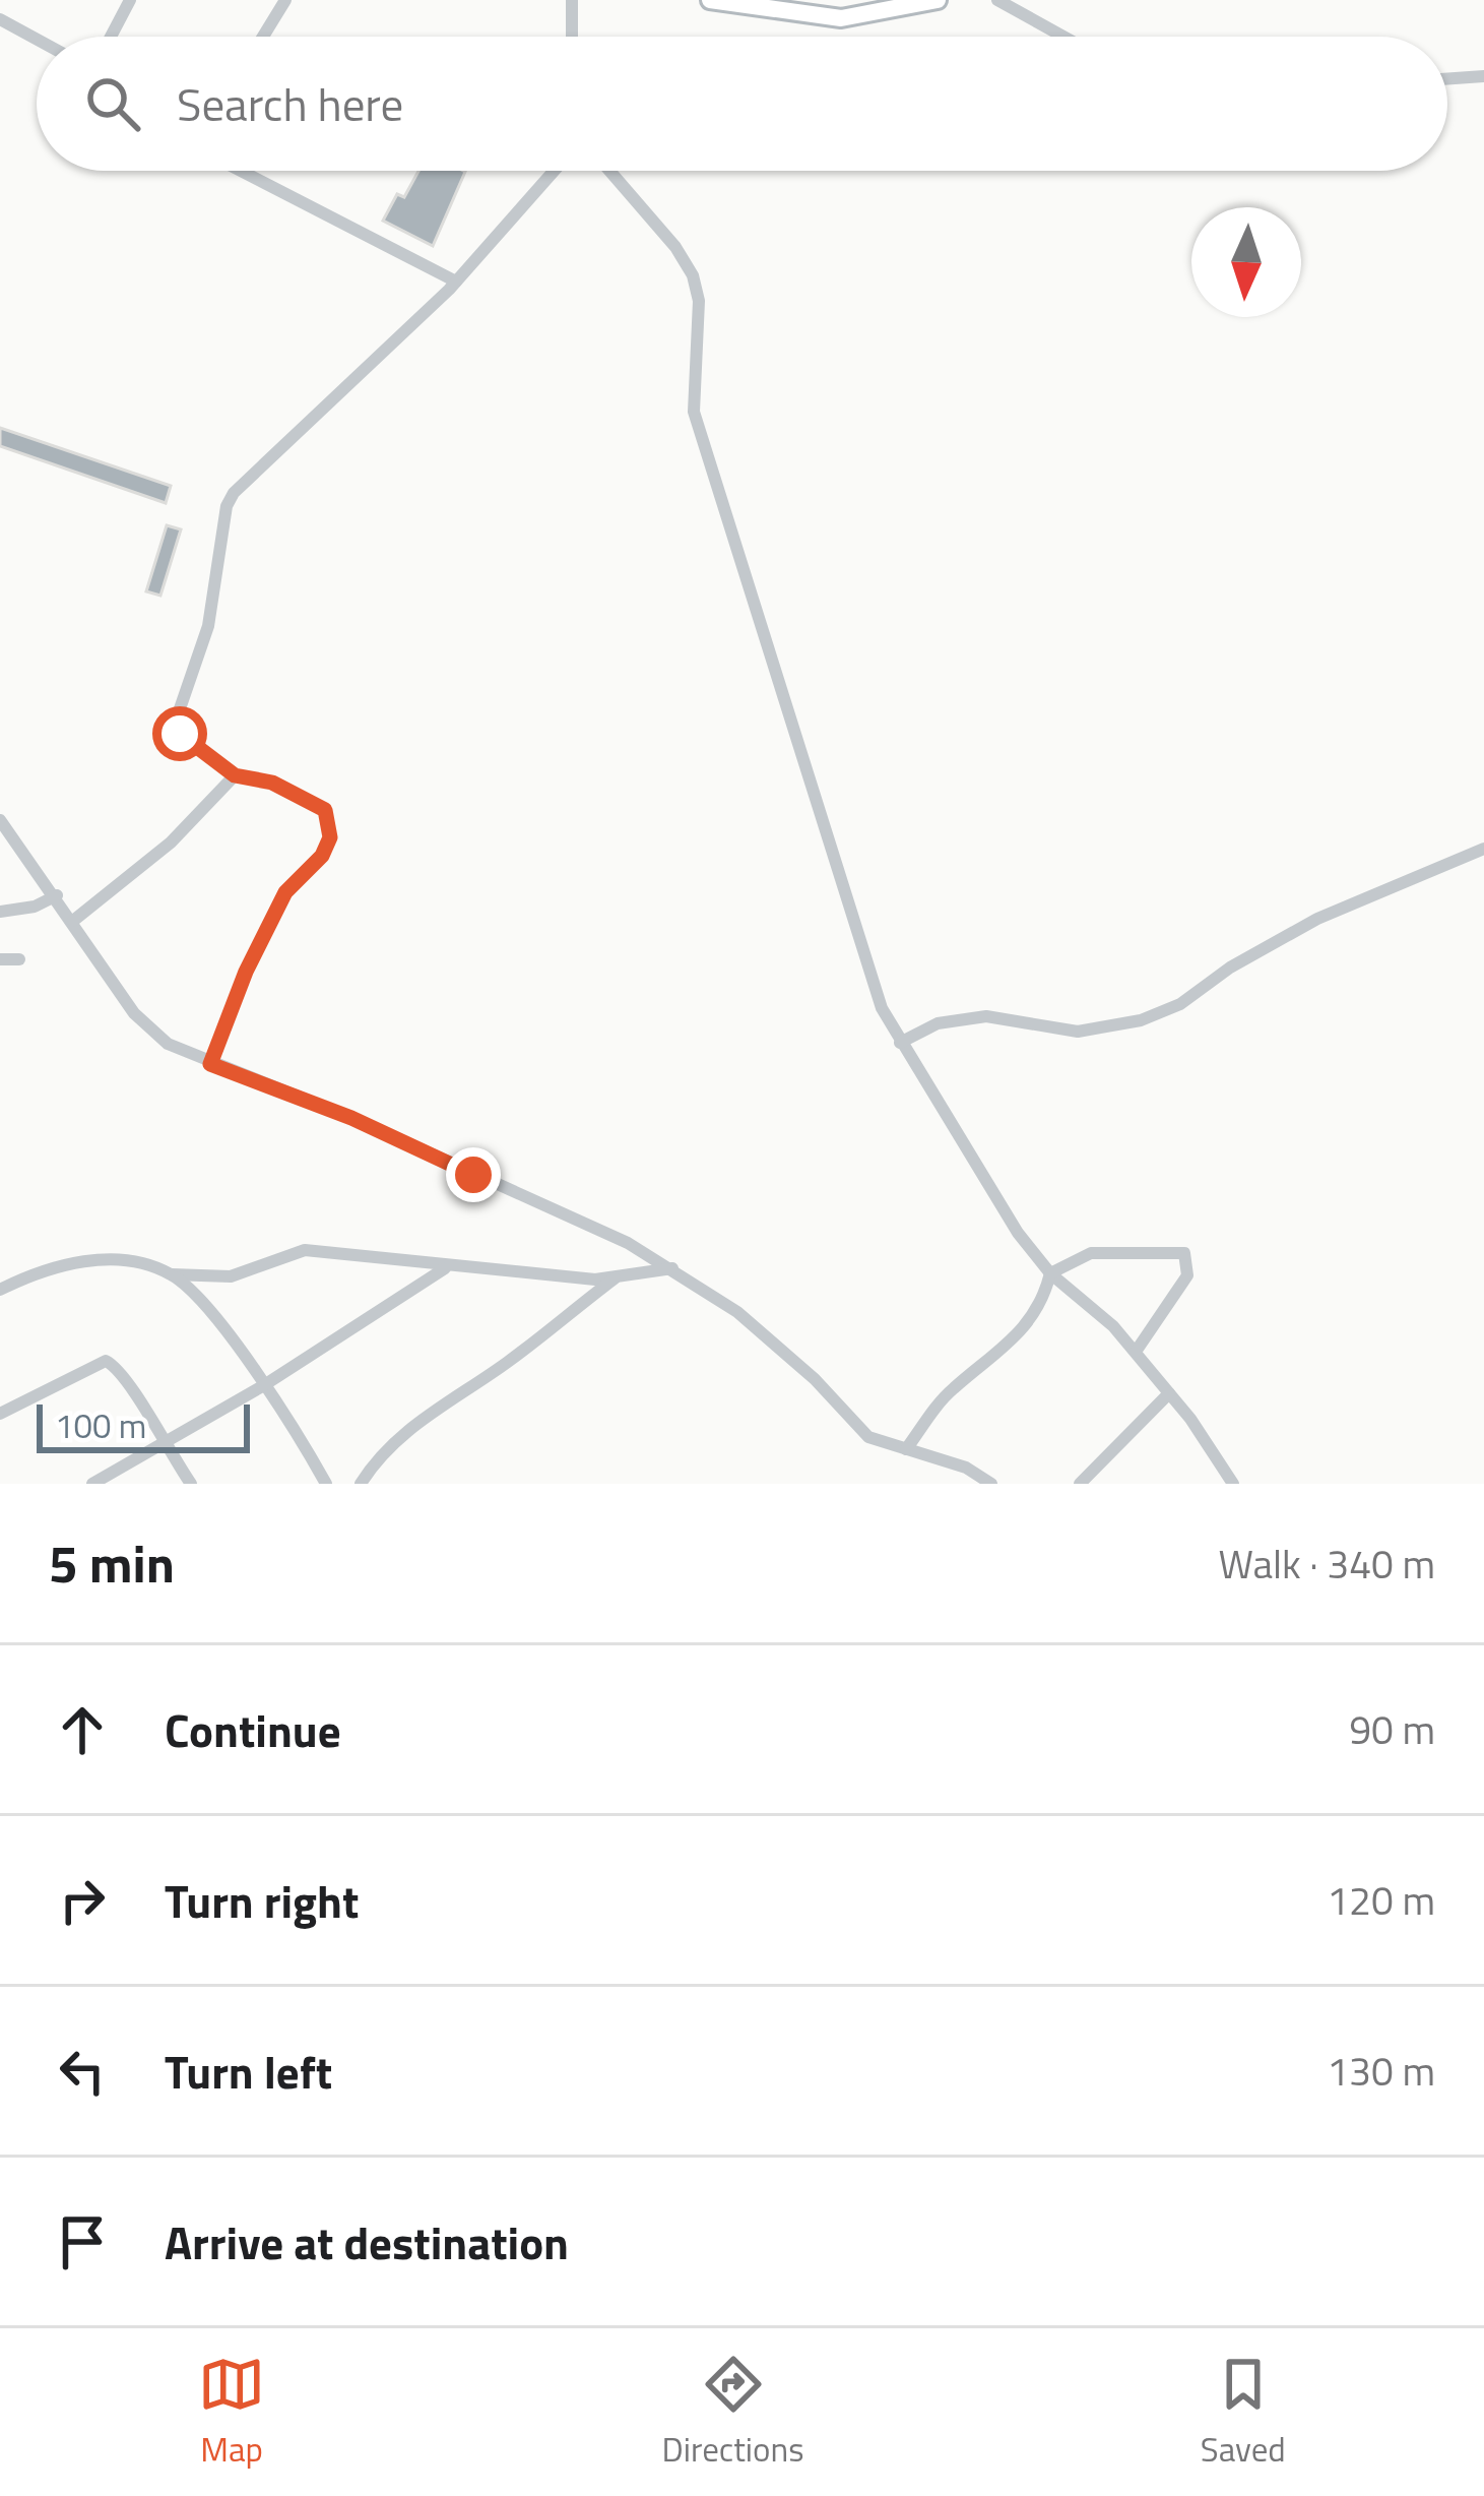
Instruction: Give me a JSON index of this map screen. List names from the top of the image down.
{
  "scale_bar": "100 m",
  "north": "bottom",
  "page": {
    "search": "Search here",
    "scale": "100 m",
    "heading": ["5 min", "Walk · 340 m"],
    "list": [
      ["Continue", "90 m"],
      ["Turn right", "120 m"],
      ["Turn left", "130 m"],
      "Arrive at destination"
    ],
    "nav": ["Map", "Directions", "Saved"]
  }
}
